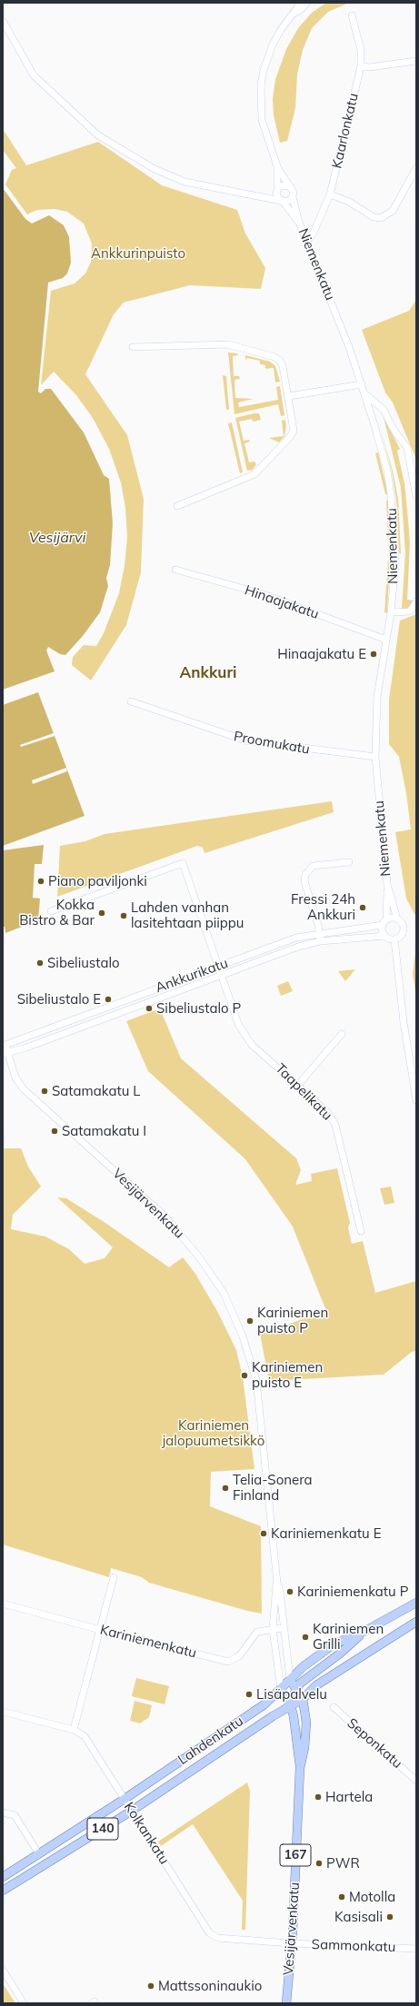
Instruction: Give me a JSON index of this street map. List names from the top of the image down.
{
  "streets": {
    "main road": [
      "Vesijärvenkatu",
      "Lahdenkatu",
      "140",
      "167"
    ],
    "street": [
      "Kaarlonkatu",
      "Niemenkatu",
      "Hinaajakatu",
      "Proomukatu",
      "Ankkurikatu",
      "Taapelikatu",
      "Kariniemenkatu",
      "Seponkatu",
      "Kolkankatu",
      "Sammonkatu"
    ]
  },
  "crossings": [
    ["Kaarlonkatu", "Niemenkatu"],
    ["Niemenkatu", "Hinaajakatu"],
    ["Niemenkatu", "Proomukatu"],
    ["Niemenkatu", "Ankkurikatu"],
    ["Ankkurikatu", "Taapelikatu"],
    ["Ankkurikatu", "Vesijärvenkatu"],
    ["Vesijärvenkatu", "Kariniemenkatu"],
    ["Vesijärvenkatu", "Lahdenkatu"],
    ["Vesijärvenkatu", "Kolkankatu"],
    ["Vesijärvenkatu", "Sammonkatu"],
    ["Lahdenkatu", "Kolkankatu"],
    ["Kolkankatu", "Sammonkatu"]
  ],
  "districts": ["Ankkuri"],
  "water": ["Vesijärvi"],
  "parks": ["Ankkurinpuisto", "Kariniemen jalopuumetsikkö"],
  "places": [
    "Hinaajakatu E",
    "Piano paviljonki",
    "Fressi 24h Ankkuri",
    "Kokka Bistro & Bar",
    "Lahden vanhan lasitehtaan piippu",
    "Sibeliustalo",
    "Sibeliustalo E",
    "Sibeliustalo P",
    "Satamakatu L",
    "Satamakatu I",
    "Kariniemen puisto P",
    "Kariniemen puisto E",
    "Telia-Sonera Finland",
    "Kariniemenkatu E",
    "Kariniemenkatu P",
    "Kariniemen Grilli",
    "Lisäpalvelu",
    "Hartela",
    "PWR",
    "Motolla",
    "Kasisali",
    "Mattssoninaukio"
  ]
}
